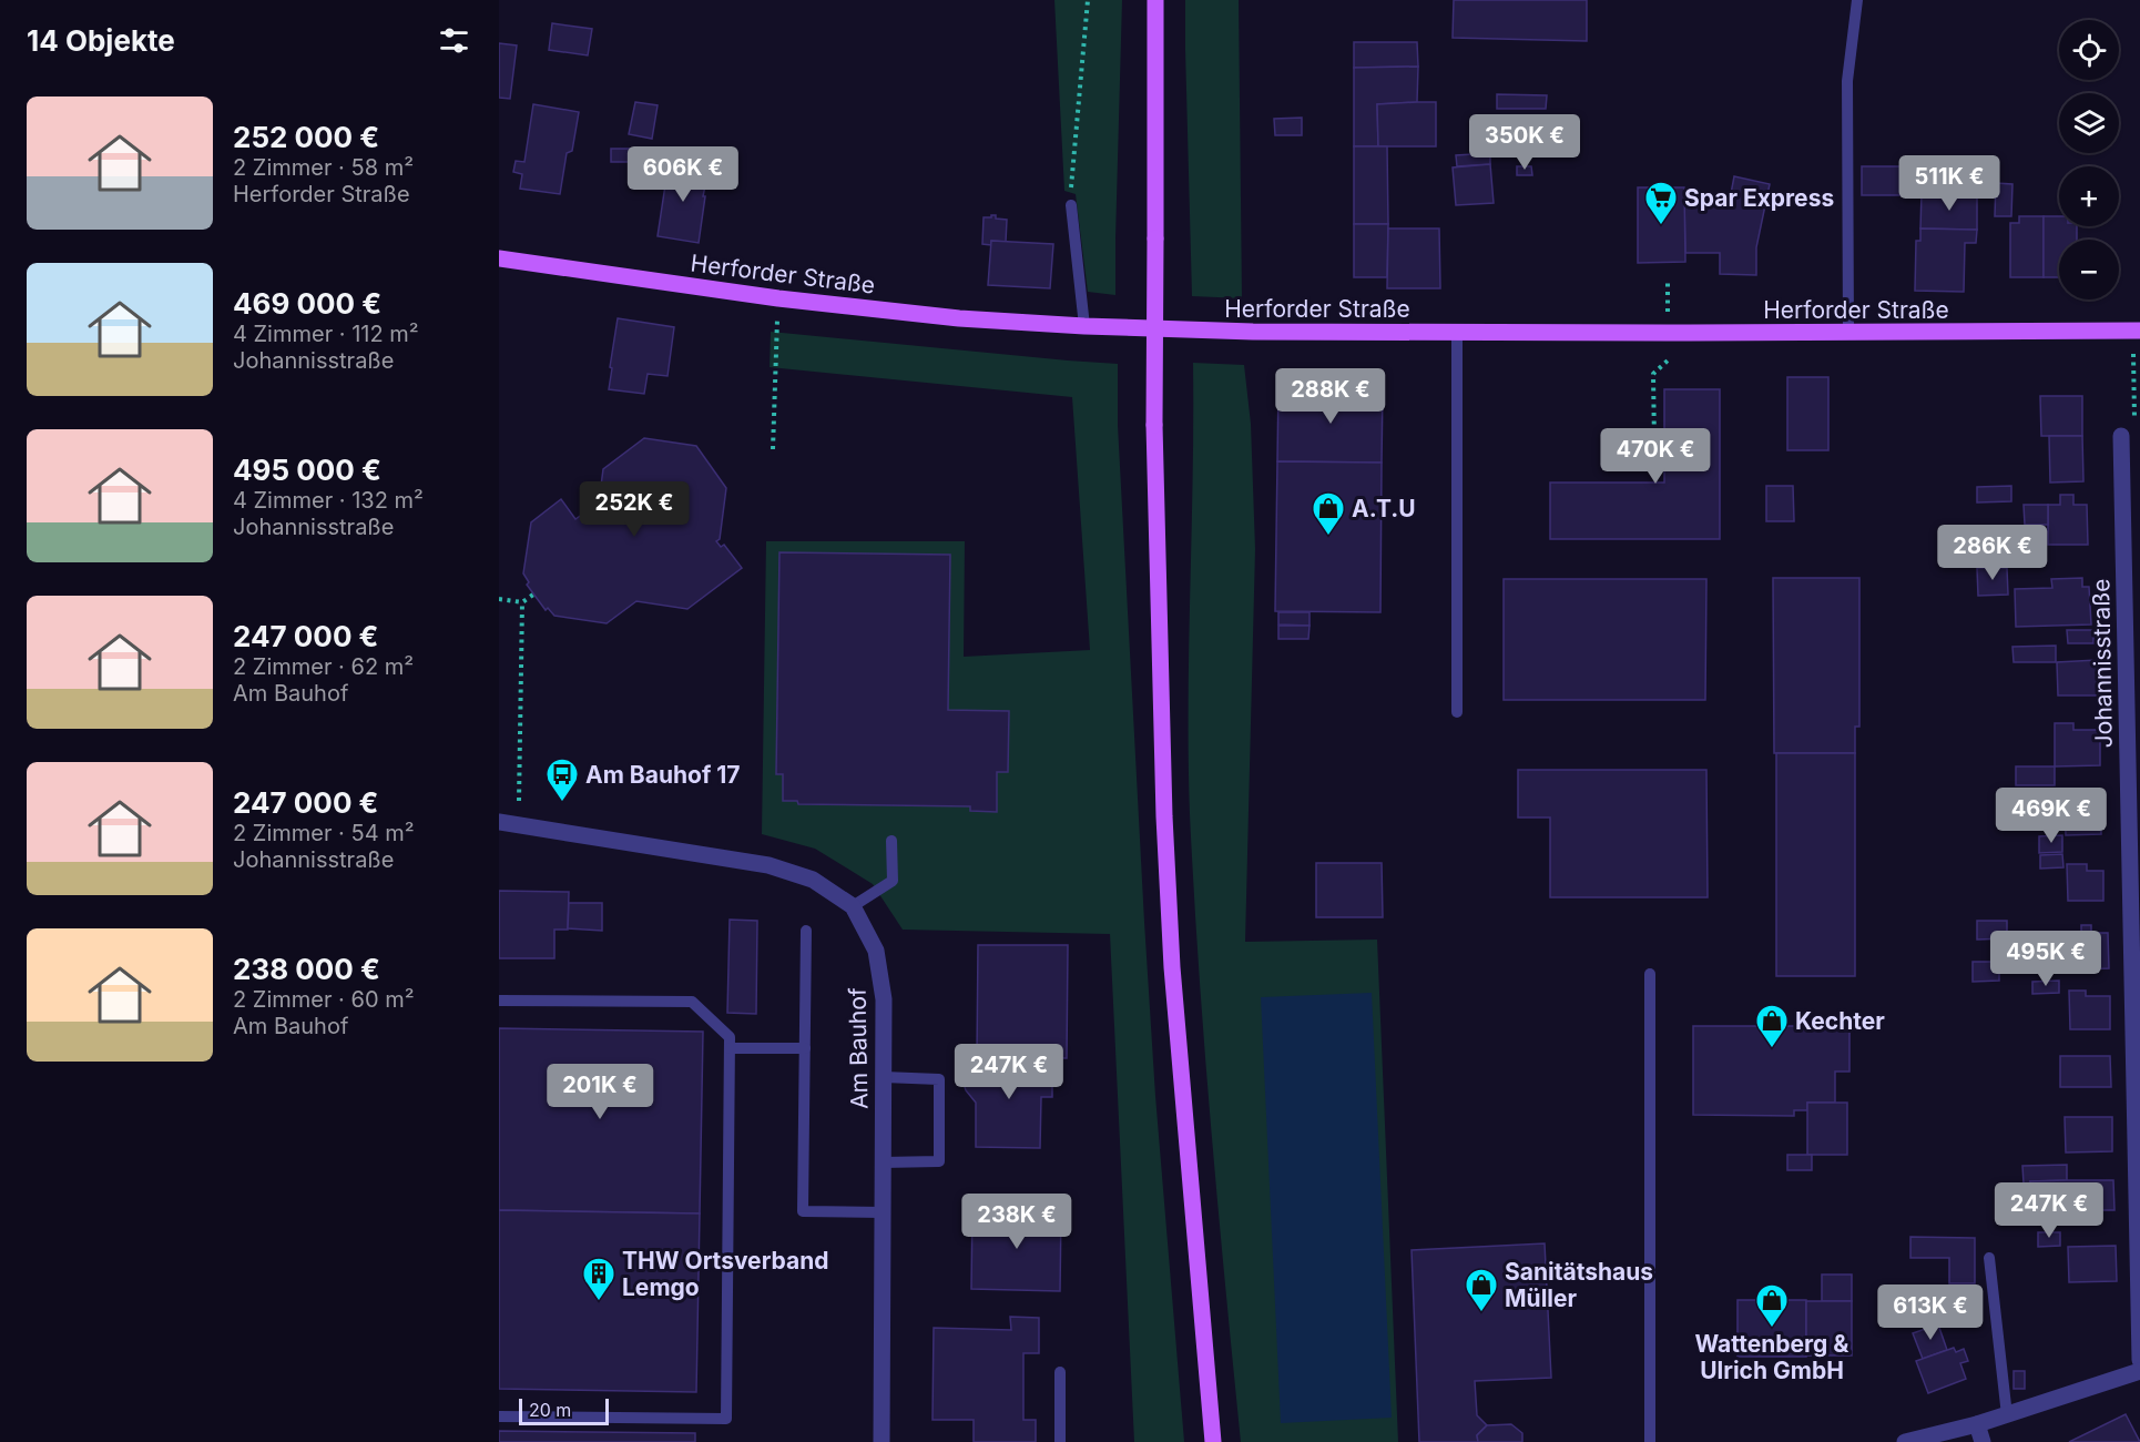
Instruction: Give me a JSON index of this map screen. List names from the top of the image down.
{
  "streets": {
    "main road": ["Herforder Straße"],
    "street": ["Johannisstraße", "Am Bauhof"]
  },
  "places": {
    "supermarket": ["Spar Express"],
    "shop": [
      "A.T.U",
      "Kechter",
      "Sanitätshaus Müller",
      "Wattenberg & Ulrich GmbH"
    ],
    "bus stop": ["Am Bauhof 17"],
    "building": ["THW Ortsverband Lemgo"]
  },
  "scale_bar": "20 m",
  "page": {
    "heading": "14 Objekte",
    "map_buttons": ["+", "−"],
    "list": [
      {
        "name": "252 000 €",
        "note": "2 Zimmer · 58 m² · Herforder Straße"
      },
      {
        "name": "469 000 €",
        "note": "4 Zimmer · 112 m² · Johannisstraße"
      },
      {
        "name": "495 000 €",
        "note": "4 Zimmer · 132 m² · Johannisstraße"
      },
      {
        "name": "247 000 €",
        "note": "2 Zimmer · 62 m² · Am Bauhof"
      },
      {
        "name": "247 000 €",
        "note": "2 Zimmer · 54 m² · Johannisstraße"
      },
      {
        "name": "238 000 €",
        "note": "2 Zimmer · 60 m² · Am Bauhof"
      }
    ],
    "price": [
      "350K €",
      "606K €",
      "511K €",
      "288K €",
      "470K €",
      "252K €",
      "286K €",
      "469K €",
      "495K €",
      "247K €",
      "201K €",
      "247K €",
      "238K €",
      "613K €"
    ],
    "scale": "20 m"
  }
}
